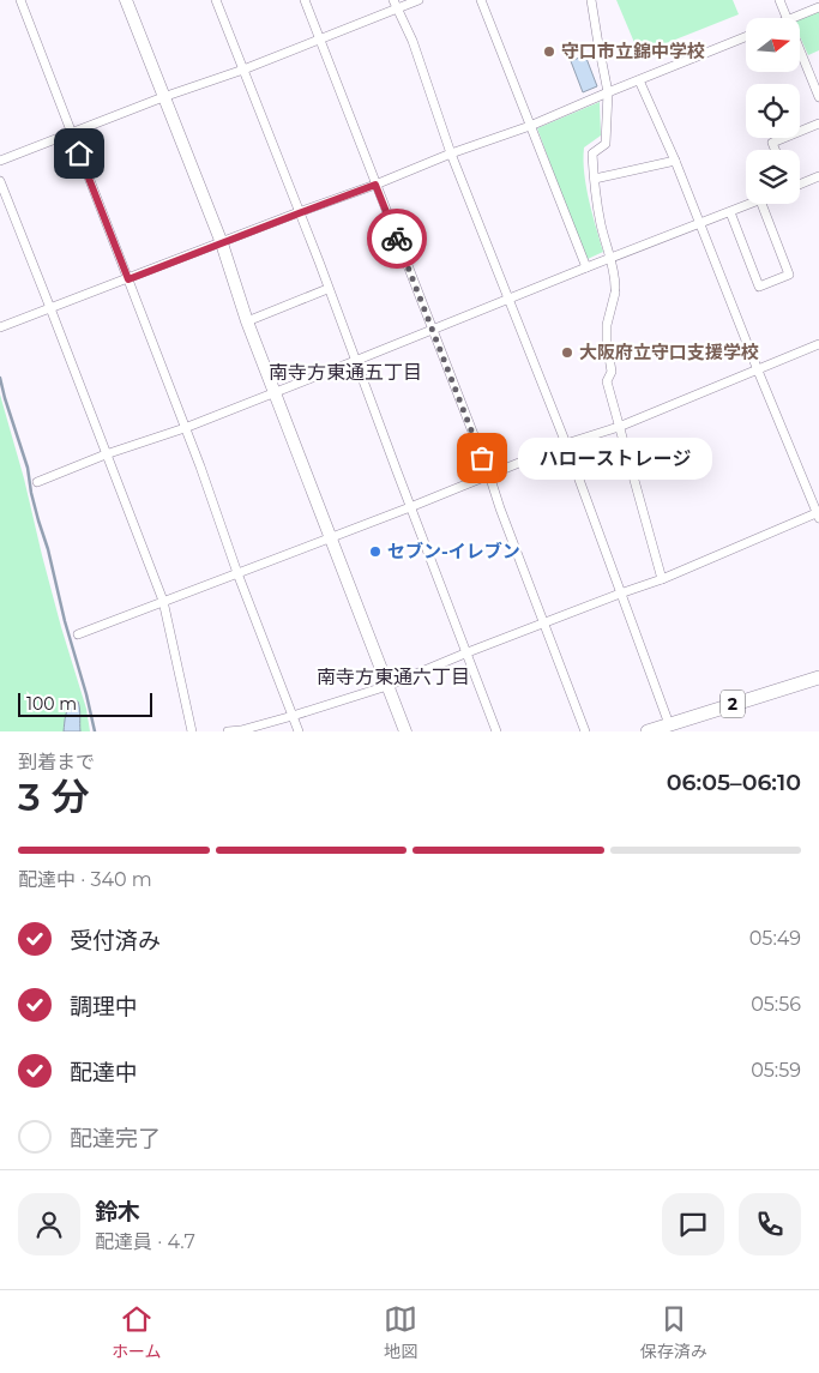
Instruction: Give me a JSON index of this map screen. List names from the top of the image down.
{
  "streets": {
    "main road": ["2"]
  },
  "districts": ["南寺方東通五丁目", "南寺方東通六丁目"],
  "places": [
    "守口市立錦中学校",
    "大阪府立守口支援学校",
    "ハローストレージ",
    "セブン-イレブン"
  ],
  "scale_bar": "100 m",
  "north": "right",
  "page": {
    "bubble": "ハローストレージ",
    "scale": "100 m",
    "heading": ["3 分", "到着まで", "06:05–06:10"],
    "panel": ["鈴木", "配達員 · 4.7"],
    "bar": "配達中 · 340 m",
    "list": [
      ["受付済み", "05:49"],
      ["調理中", "05:56"],
      ["配達中", "05:59"],
      "配達完了"
    ],
    "tabs": ["ホーム", "地図", "保存済み"]
  }
}
